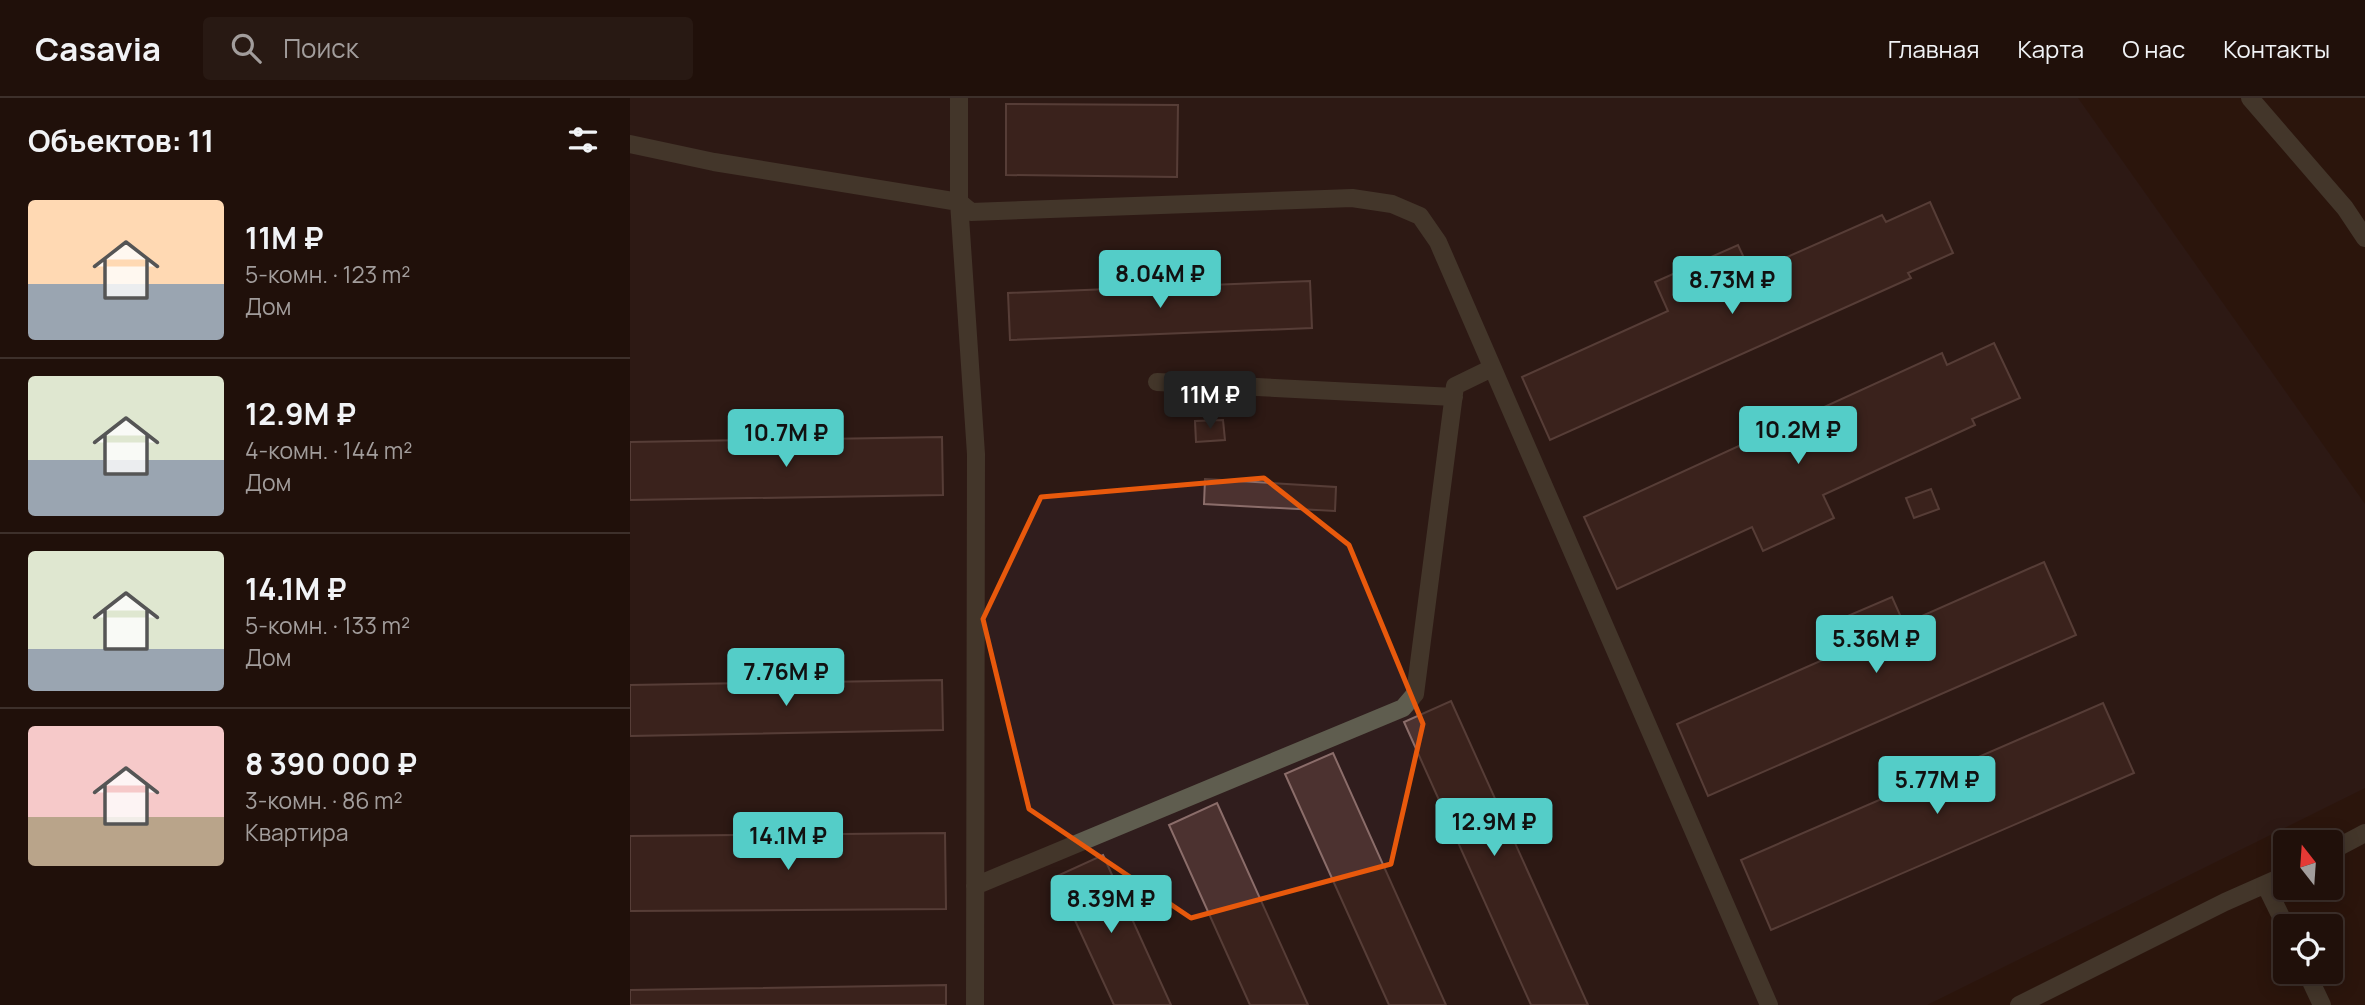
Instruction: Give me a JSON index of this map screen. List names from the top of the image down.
{
  "north": "top",
  "page": {
    "header": "Casavia",
    "search": "Поиск",
    "nav": [
      "Главная",
      "Карта",
      "О нас",
      "Контакты"
    ],
    "heading": "Объектов: 11",
    "list": [
      {
        "name": "11M ₽",
        "note": "5-комн. · 123 m² · Дом"
      },
      {
        "name": "12.9M ₽",
        "note": "4-комн. · 144 m² · Дом"
      },
      {
        "name": "14.1M ₽",
        "note": "5-комн. · 133 m² · Дом"
      },
      {
        "name": "8 390 000 ₽",
        "note": "3-комн. · 86 m² · Квартира"
      }
    ],
    "price": [
      "8.04M ₽",
      "8.73M ₽",
      "11M ₽",
      "10.2M ₽",
      "10.7M ₽",
      "5.36M ₽",
      "7.76M ₽",
      "5.77M ₽",
      "12.9M ₽",
      "14.1M ₽",
      "8.39M ₽"
    ]
  }
}
